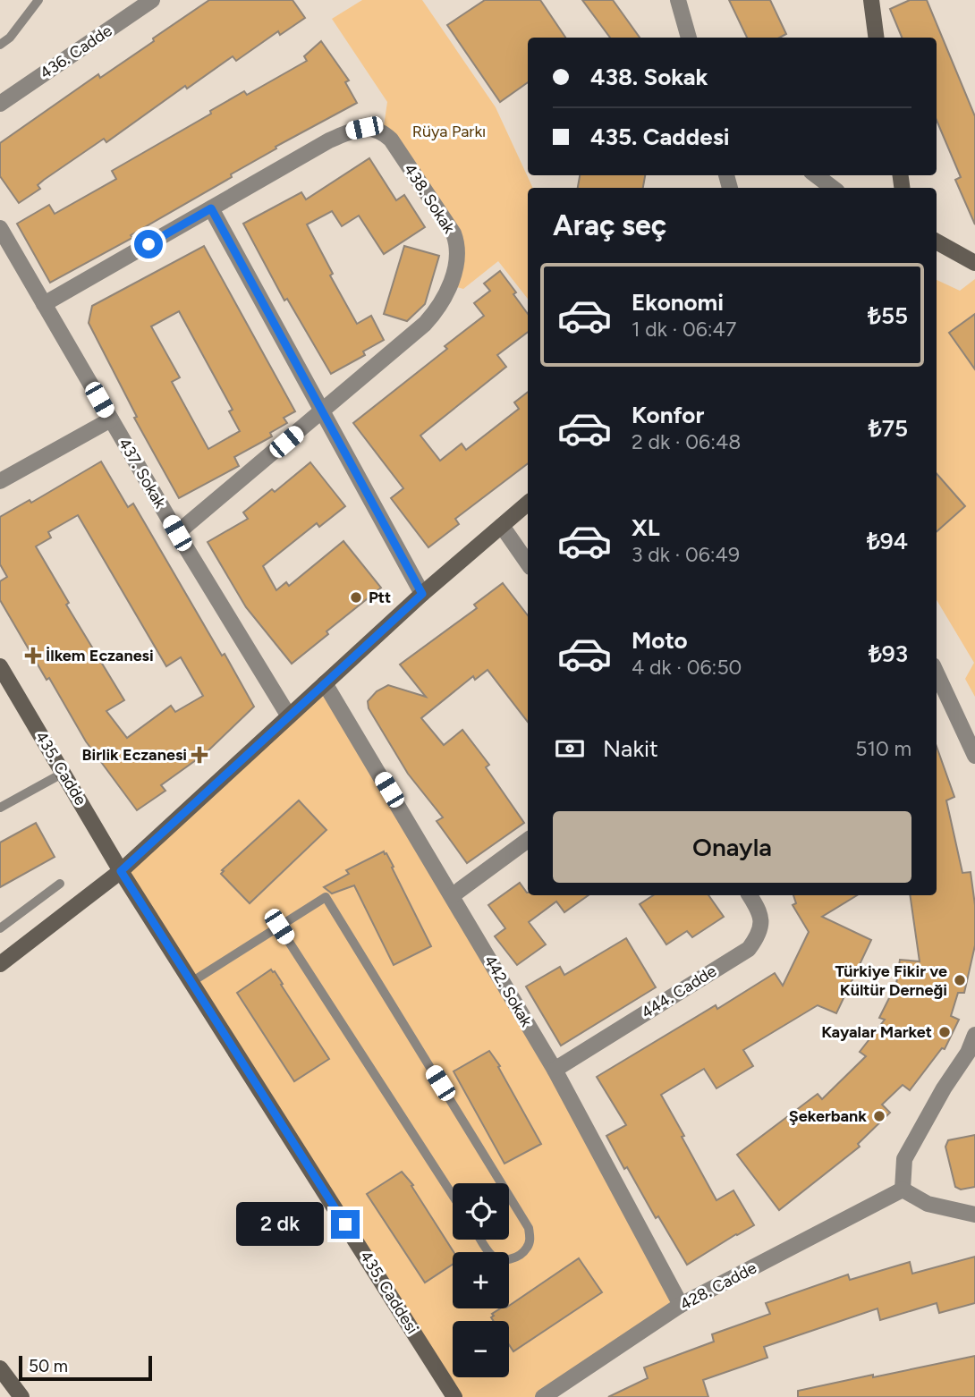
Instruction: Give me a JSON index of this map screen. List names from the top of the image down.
{
  "streets": {
    "street": [
      "436. Cadde",
      "438. Sokak",
      "437. Sokak",
      "435. Cadde",
      "442. Sokak",
      "444. Cadde",
      "428. Cadde",
      "435. Caddesi"
    ]
  },
  "crossings": [
    ["438. Sokak", "437. Sokak"],
    ["435. Cadde", "435. Caddesi"],
    ["442. Sokak", "444. Cadde"],
    ["442. Sokak", "428. Cadde"]
  ],
  "parks": ["Rüya Parkı"],
  "places": {
    "other": [
      "Ptt",
      "Türkiye Fikir ve Kültür Derneği",
      "Kayalar Market",
      "Şekerbank"
    ],
    "health": ["İlkem Eczanesi", "Birlik Eczanesi"]
  },
  "scale_bar": "50 m",
  "page": {
    "banner": ["438. Sokak", "435. Caddesi"],
    "heading": "Araç seç",
    "list": [
      {
        "name": "Ekonomi",
        "note": "1 dk · 06:47",
        "value": "₺55"
      },
      {
        "name": "Konfor",
        "note": "2 dk · 06:48",
        "value": "₺75"
      },
      {
        "name": "XL",
        "note": "3 dk · 06:49",
        "value": "₺94"
      },
      {
        "name": "Moto",
        "note": "4 dk · 06:50",
        "value": "₺93"
      }
    ],
    "pay": ["Nakit", "510 m"],
    "buttons": "Onayla",
    "map_buttons": ["+", "−"],
    "bubble": "2 dk",
    "scale": "50 m"
  }
}
